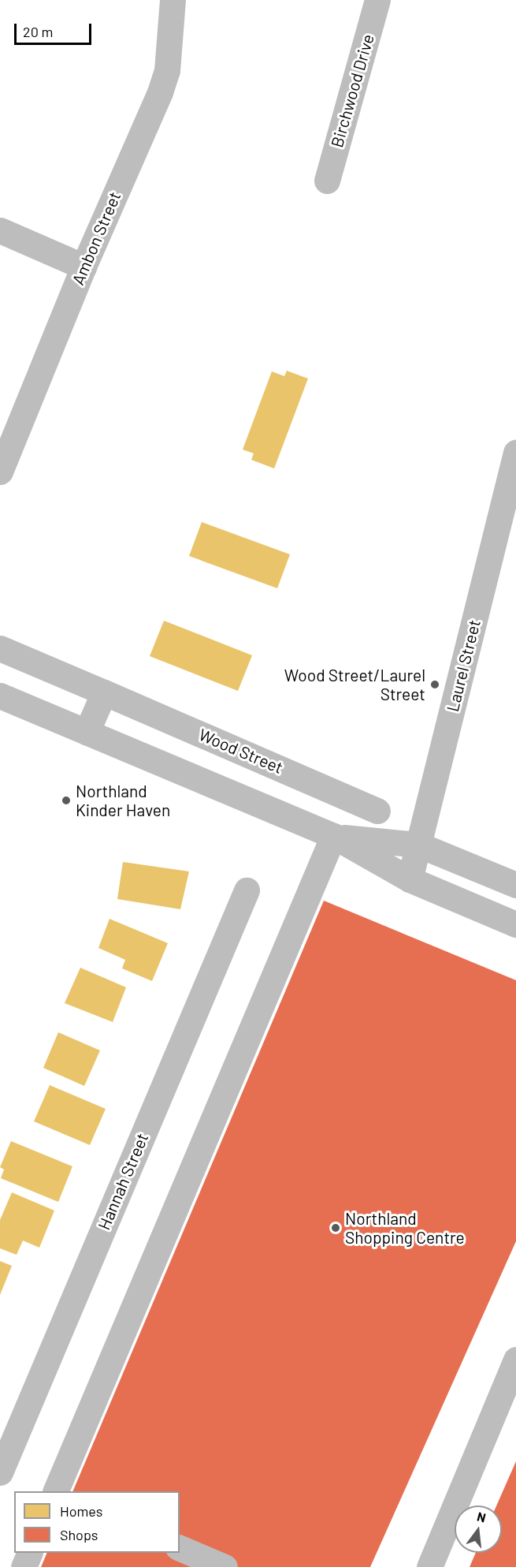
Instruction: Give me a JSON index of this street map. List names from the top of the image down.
{
  "streets": {
    "street": [
      "Birchwood Drive",
      "Ambon Street",
      "Laurel Street",
      "Wood Street",
      "Hannah Street"
    ]
  },
  "places": ["Wood Street/Laurel Street", "Northland Kinder Haven", "Northland Shopping Centre"],
  "legend": ["Homes", "Shops"],
  "scale_bar": "20 m",
  "north": "top"
}
